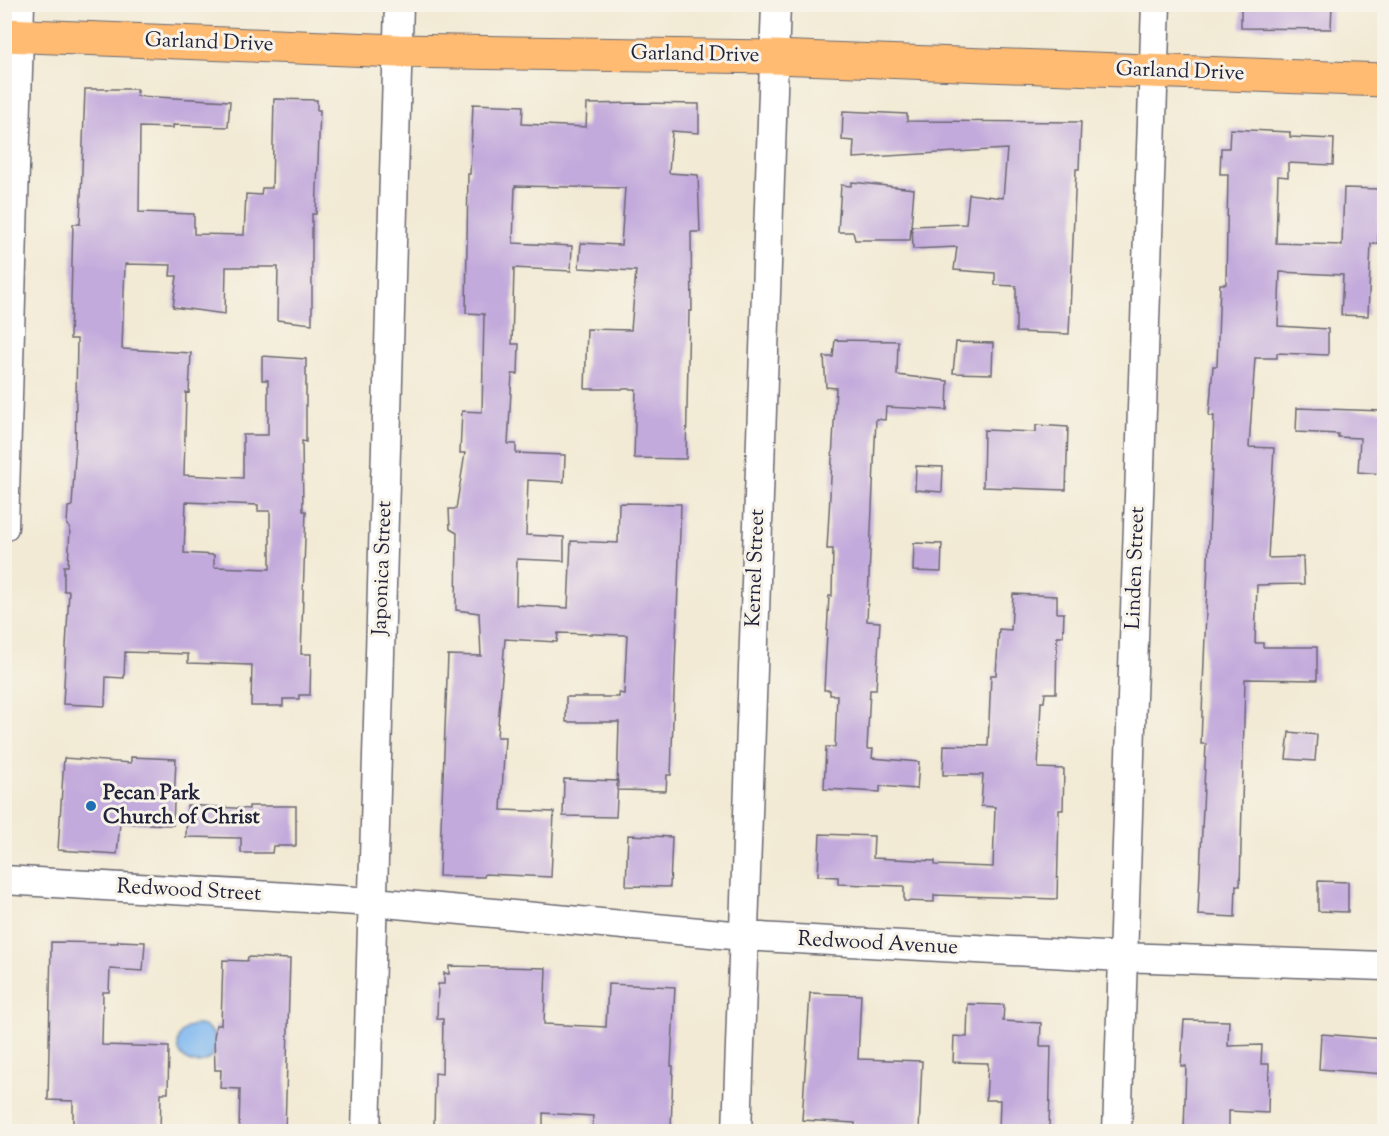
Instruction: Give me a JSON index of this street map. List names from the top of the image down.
{
  "streets": {
    "main road": ["Garland Drive"],
    "street": [
      "Japonica Street",
      "Kernel Street",
      "Linden Street",
      "Redwood Street",
      "Redwood Avenue"
    ]
  },
  "crossings": [
    ["Garland Drive", "Japonica Street"],
    ["Garland Drive", "Kernel Street"],
    ["Garland Drive", "Linden Street"],
    ["Japonica Street", "Redwood Street"],
    ["Japonica Street", "Redwood Avenue"],
    ["Kernel Street", "Redwood Avenue"],
    ["Linden Street", "Redwood Avenue"],
    ["Redwood Street", "Redwood Avenue"]
  ],
  "places": ["Pecan Park Church of Christ"]
}
